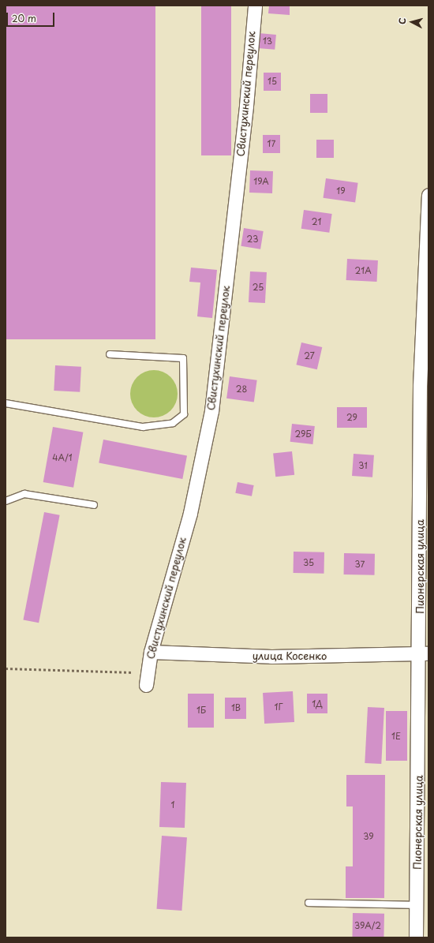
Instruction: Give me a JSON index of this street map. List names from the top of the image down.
{
  "streets": {
    "street": ["Свистухинский переулок", "Пионерская улица", "улица Косенко"]
  },
  "crossings": [
    ["Свистухинский переулок", "улица Косенко"],
    ["Пионерская улица", "улица Косенко"]
  ],
  "house_numbers": [
    "13",
    "15",
    "17",
    "19А",
    "19",
    "21",
    "23",
    "21А",
    "25",
    "27",
    "28",
    "29",
    "29Б",
    "4А/1",
    "31",
    "35",
    "37",
    "1Д",
    "1Г",
    "1В",
    "1Б",
    "1Е",
    "1",
    "39",
    "39А/2"
  ],
  "scale_bar": "20 m",
  "north": "left"
}
